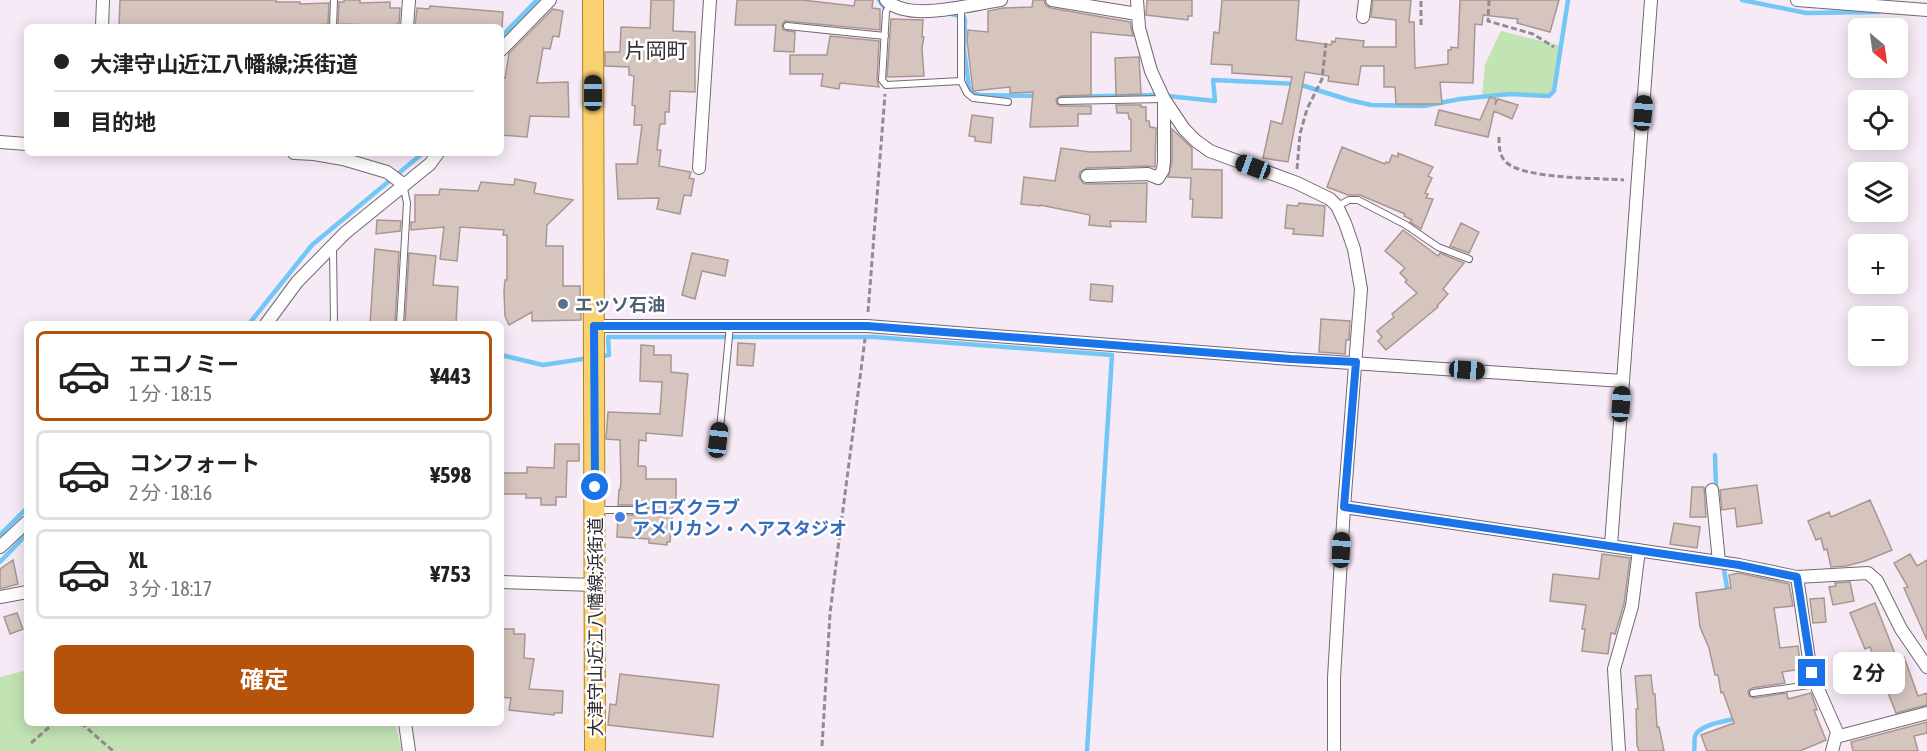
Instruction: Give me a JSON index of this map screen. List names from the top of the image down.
{
  "streets": {
    "main road": ["大津守山近江八幡線;浜街道"]
  },
  "districts": ["片岡町"],
  "places": ["エッソ石油", "ヒロズクラブ アメリカン・ヘアスタジオ"],
  "north": "bottom right",
  "page": {
    "map_buttons": ["+", "−"],
    "banner": ["大津守山近江八幡線;浜街道", "目的地"],
    "list": [
      {
        "name": "エコノミー",
        "note": "1 分 · 18:15",
        "value": "¥443"
      },
      {
        "name": "コンフォート",
        "note": "2 分 · 18:16",
        "value": "¥598"
      },
      {
        "name": "XL",
        "note": "3 分 · 18:17",
        "value": "¥753"
      }
    ],
    "buttons": "確定",
    "bubble": "2 分"
  }
}
